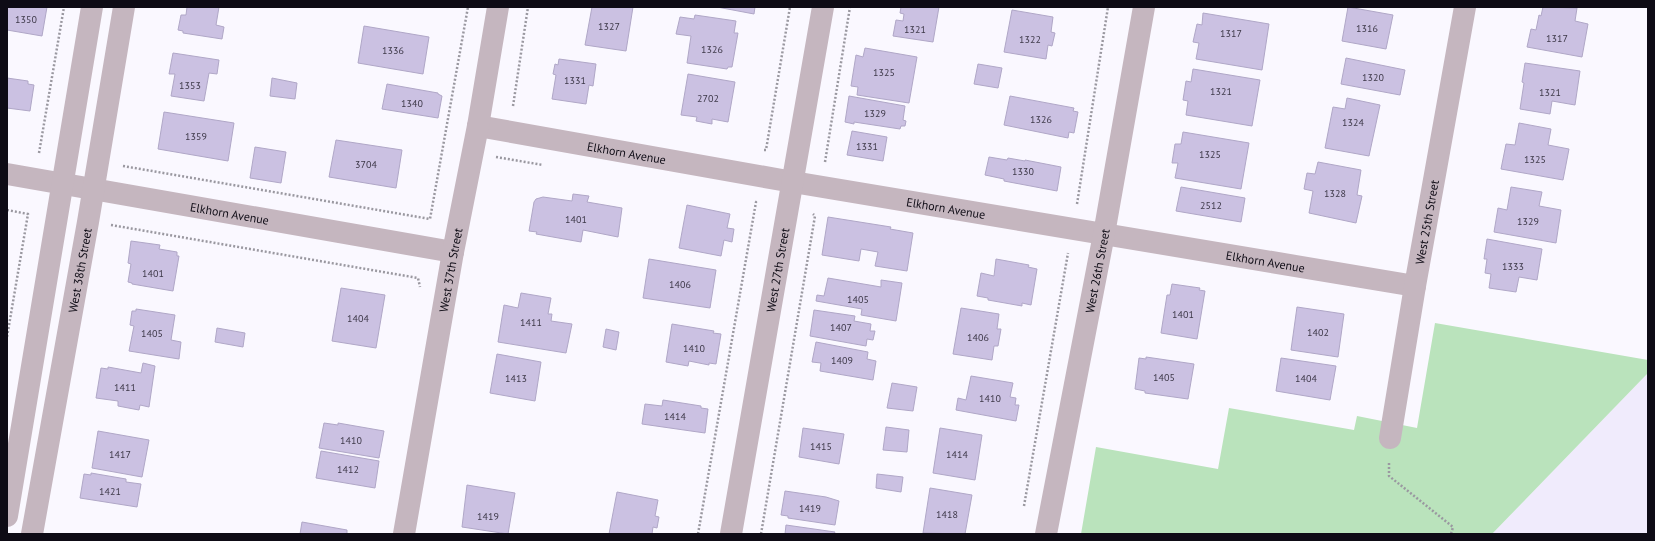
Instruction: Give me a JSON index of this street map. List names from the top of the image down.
{
  "streets": {
    "street": [
      "Elkhorn Avenue",
      "West 25th Street",
      "West 37th Street",
      "West 38th Street",
      "West 27th Street",
      "West 26th Street"
    ]
  },
  "crossings": [
    ["Elkhorn Avenue", "West 25th Street"],
    ["Elkhorn Avenue", "West 37th Street"],
    ["Elkhorn Avenue", "West 38th Street"],
    ["Elkhorn Avenue", "West 27th Street"],
    ["Elkhorn Avenue", "West 26th Street"]
  ],
  "house_numbers": [
    "1350",
    "1327",
    "1316",
    "1321",
    "1317",
    "1317",
    "1322",
    "1326",
    "1336",
    "1325",
    "1320",
    "1331",
    "1353",
    "1321",
    "1321",
    "2702",
    "1340",
    "1329",
    "1326",
    "1324",
    "1359",
    "1331",
    "1325",
    "1325",
    "3704",
    "1330",
    "1328",
    "2512",
    "1401",
    "1329",
    "1333",
    "1401",
    "1406",
    "1405",
    "1401",
    "1404",
    "1411",
    "1407",
    "1402",
    "1405",
    "1406",
    "1410",
    "1409",
    "1405",
    "1413",
    "1404",
    "1411",
    "1410",
    "1414",
    "1410",
    "1415",
    "1417",
    "1414",
    "1412",
    "1421",
    "1419",
    "1418",
    "1419"
  ]
}
